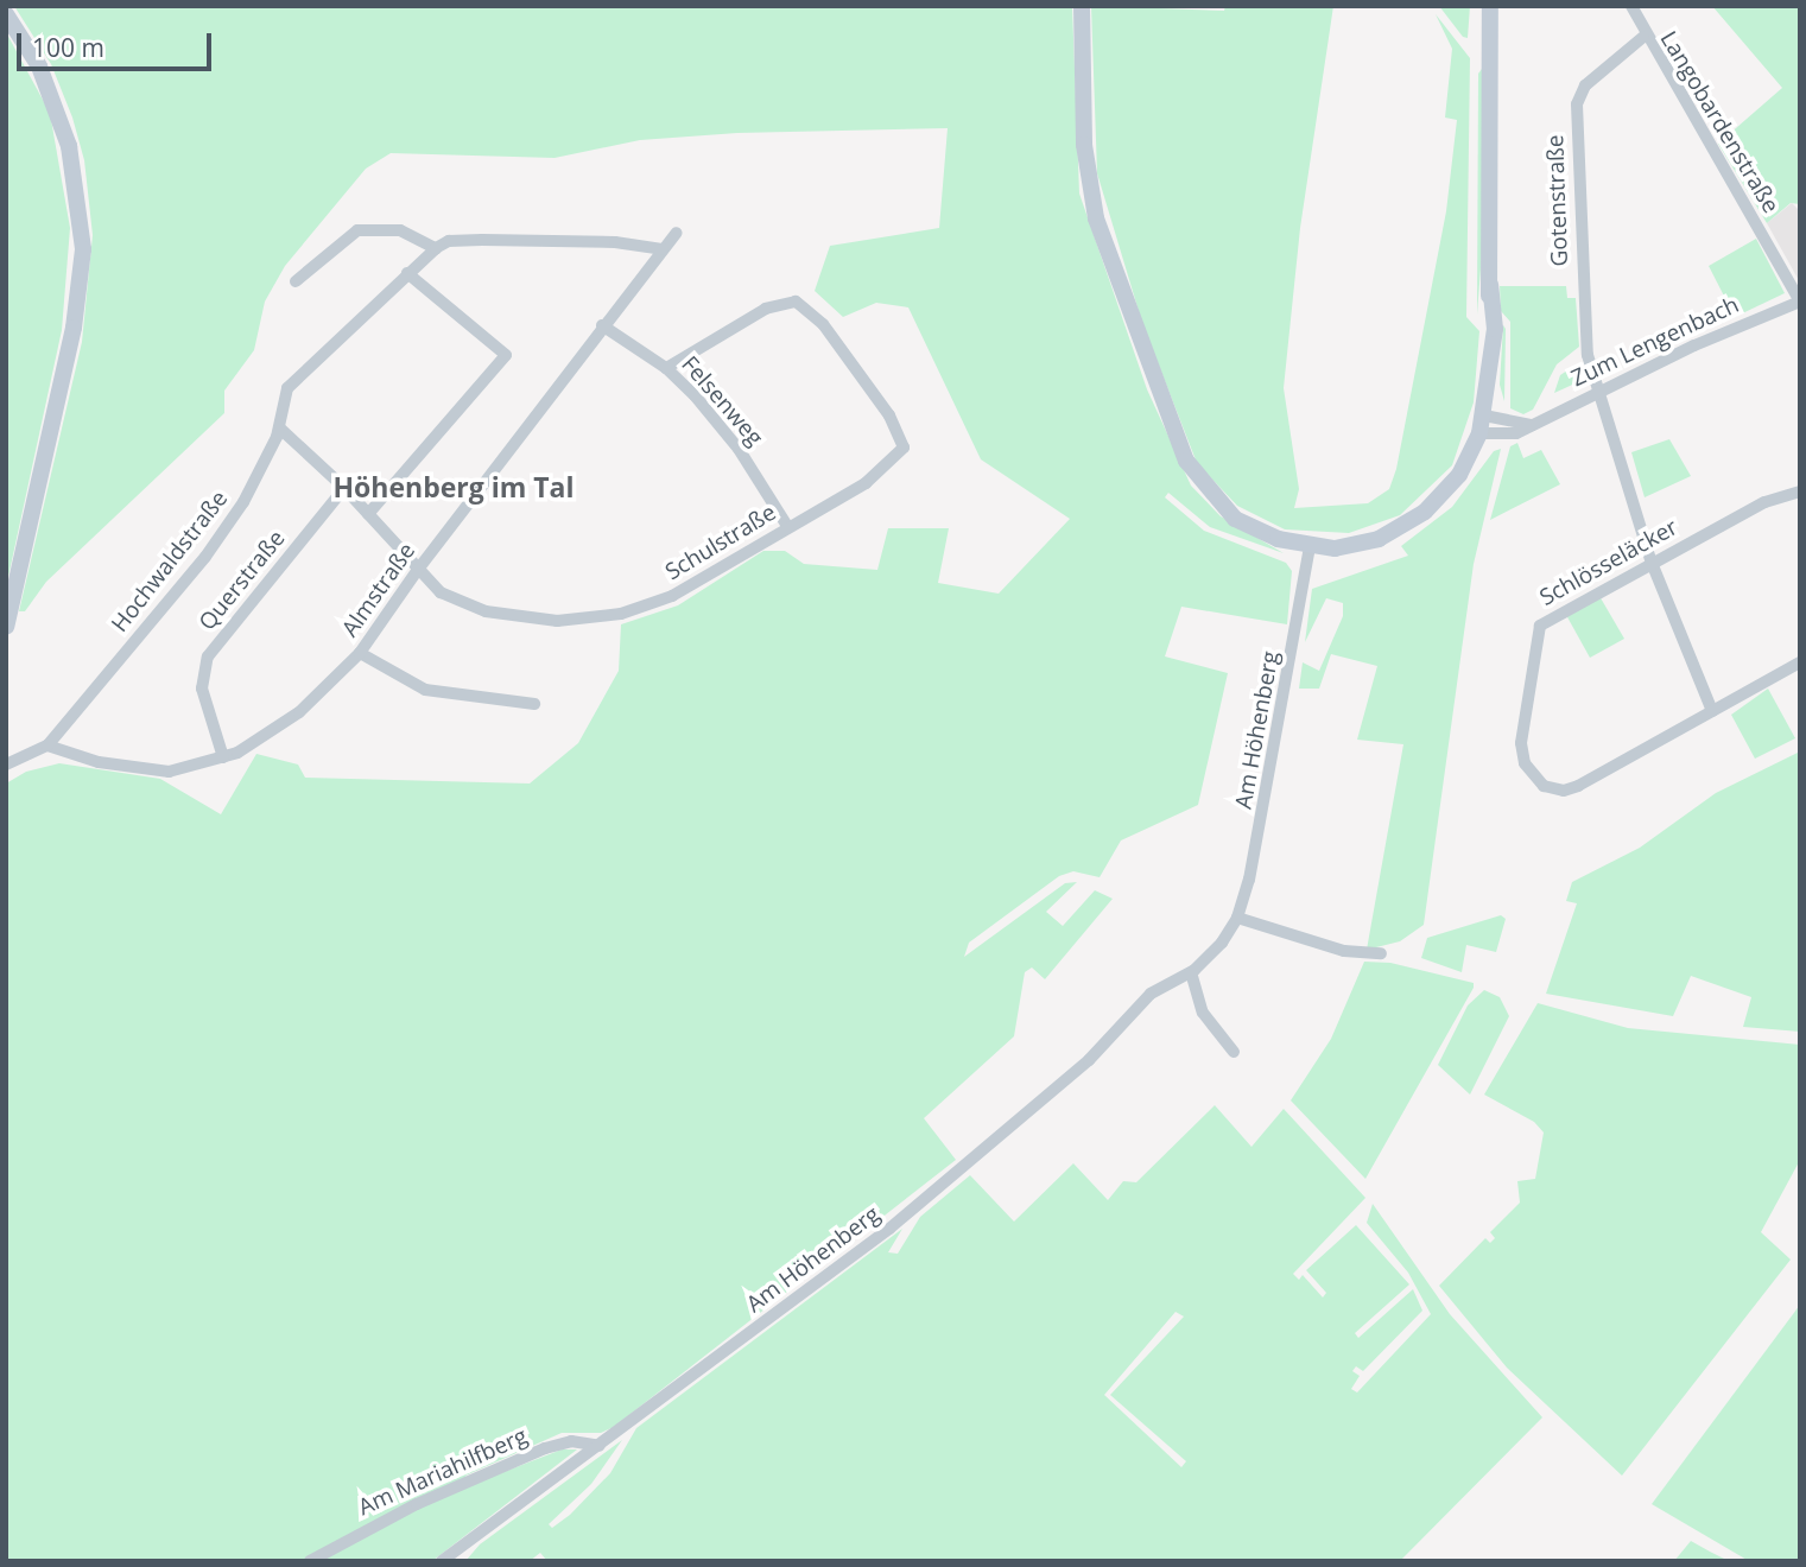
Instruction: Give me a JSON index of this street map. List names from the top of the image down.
{
  "streets": {
    "street": [
      "Langobardenstraße",
      "Gotenstraße",
      "Zum Lengenbach",
      "Felsenweg",
      "Schulstraße",
      "Hochwaldstraße",
      "Schlösseläcker",
      "Querstraße",
      "Almstraße",
      "Am Höhenberg",
      "Am Mariahilfberg"
    ]
  },
  "crossings": [
    ["Langobardenstraße", "Gotenstraße"],
    ["Langobardenstraße", "Zum Lengenbach"],
    ["Gotenstraße", "Zum Lengenbach"],
    ["Gotenstraße", "Schlösseläcker"],
    ["Felsenweg", "Schulstraße"],
    ["Felsenweg", "Almstraße"],
    ["Schulstraße", "Hochwaldstraße"],
    ["Schulstraße", "Querstraße"],
    ["Schulstraße", "Almstraße"],
    ["Hochwaldstraße", "Almstraße"],
    ["Querstraße", "Almstraße"],
    ["Am Höhenberg", "Am Mariahilfberg"]
  ],
  "districts": ["Höhenberg im Tal"],
  "scale_bar": "100 m"
}
